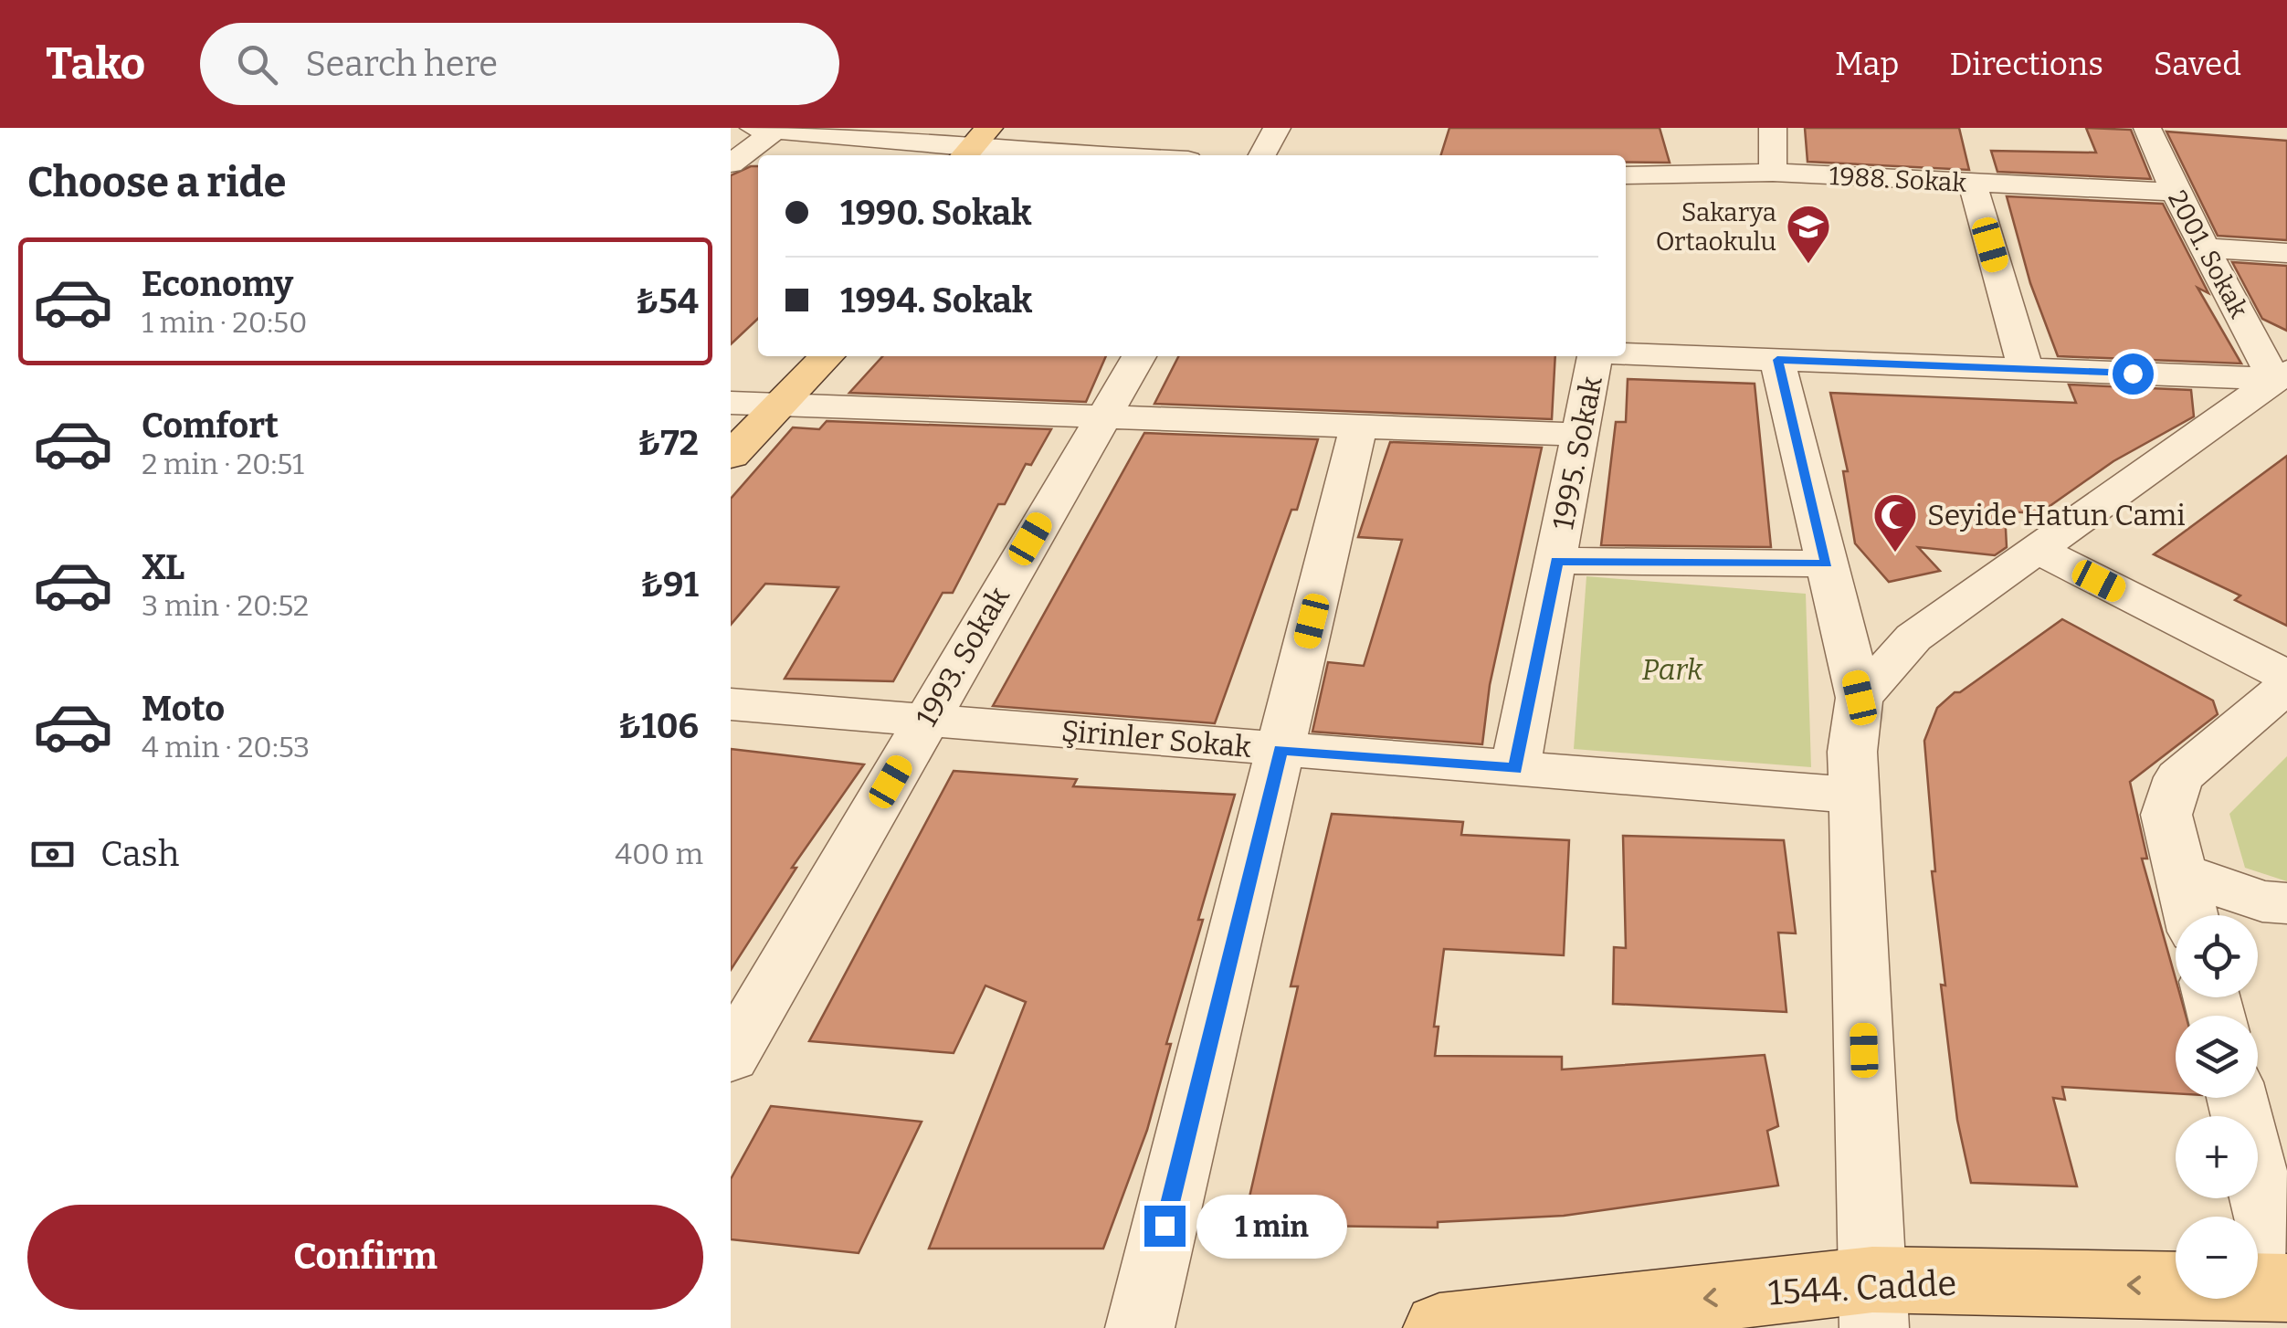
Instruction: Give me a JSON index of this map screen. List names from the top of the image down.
{
  "streets": {
    "main road": ["1544. Cadde"],
    "street": [
      "1988. Sokak",
      "2001. Sokak",
      "1995. Sokak",
      "1993. Sokak",
      "Şirinler Sokak"
    ]
  },
  "crossings": [
    ["1988. Sokak", "2001. Sokak"],
    ["1995. Sokak", "Şirinler Sokak"],
    ["1993. Sokak", "Şirinler Sokak"]
  ],
  "one_way": ["1544. Cadde"],
  "parks": ["Park"],
  "places": {
    "school or university": ["Sakarya Ortaokulu"],
    "mosque": ["Seyide Hatun Cami"]
  },
  "page": {
    "header": "Tako",
    "search": "Search here",
    "nav": ["Map", "Directions", "Saved"],
    "heading": "Choose a ride",
    "banner": ["1990. Sokak", "1994. Sokak"],
    "list": [
      {
        "name": "Economy",
        "note": "1 min · 20:50",
        "value": "₺54"
      },
      {
        "name": "Comfort",
        "note": "2 min · 20:51",
        "value": "₺72"
      },
      {
        "name": "XL",
        "note": "3 min · 20:52",
        "value": "₺91"
      },
      {
        "name": "Moto",
        "note": "4 min · 20:53",
        "value": "₺106"
      }
    ],
    "pay": ["Cash", "400 m"],
    "map_buttons": ["+", "−"],
    "buttons": "Confirm",
    "bubble": "1 min"
  }
}
